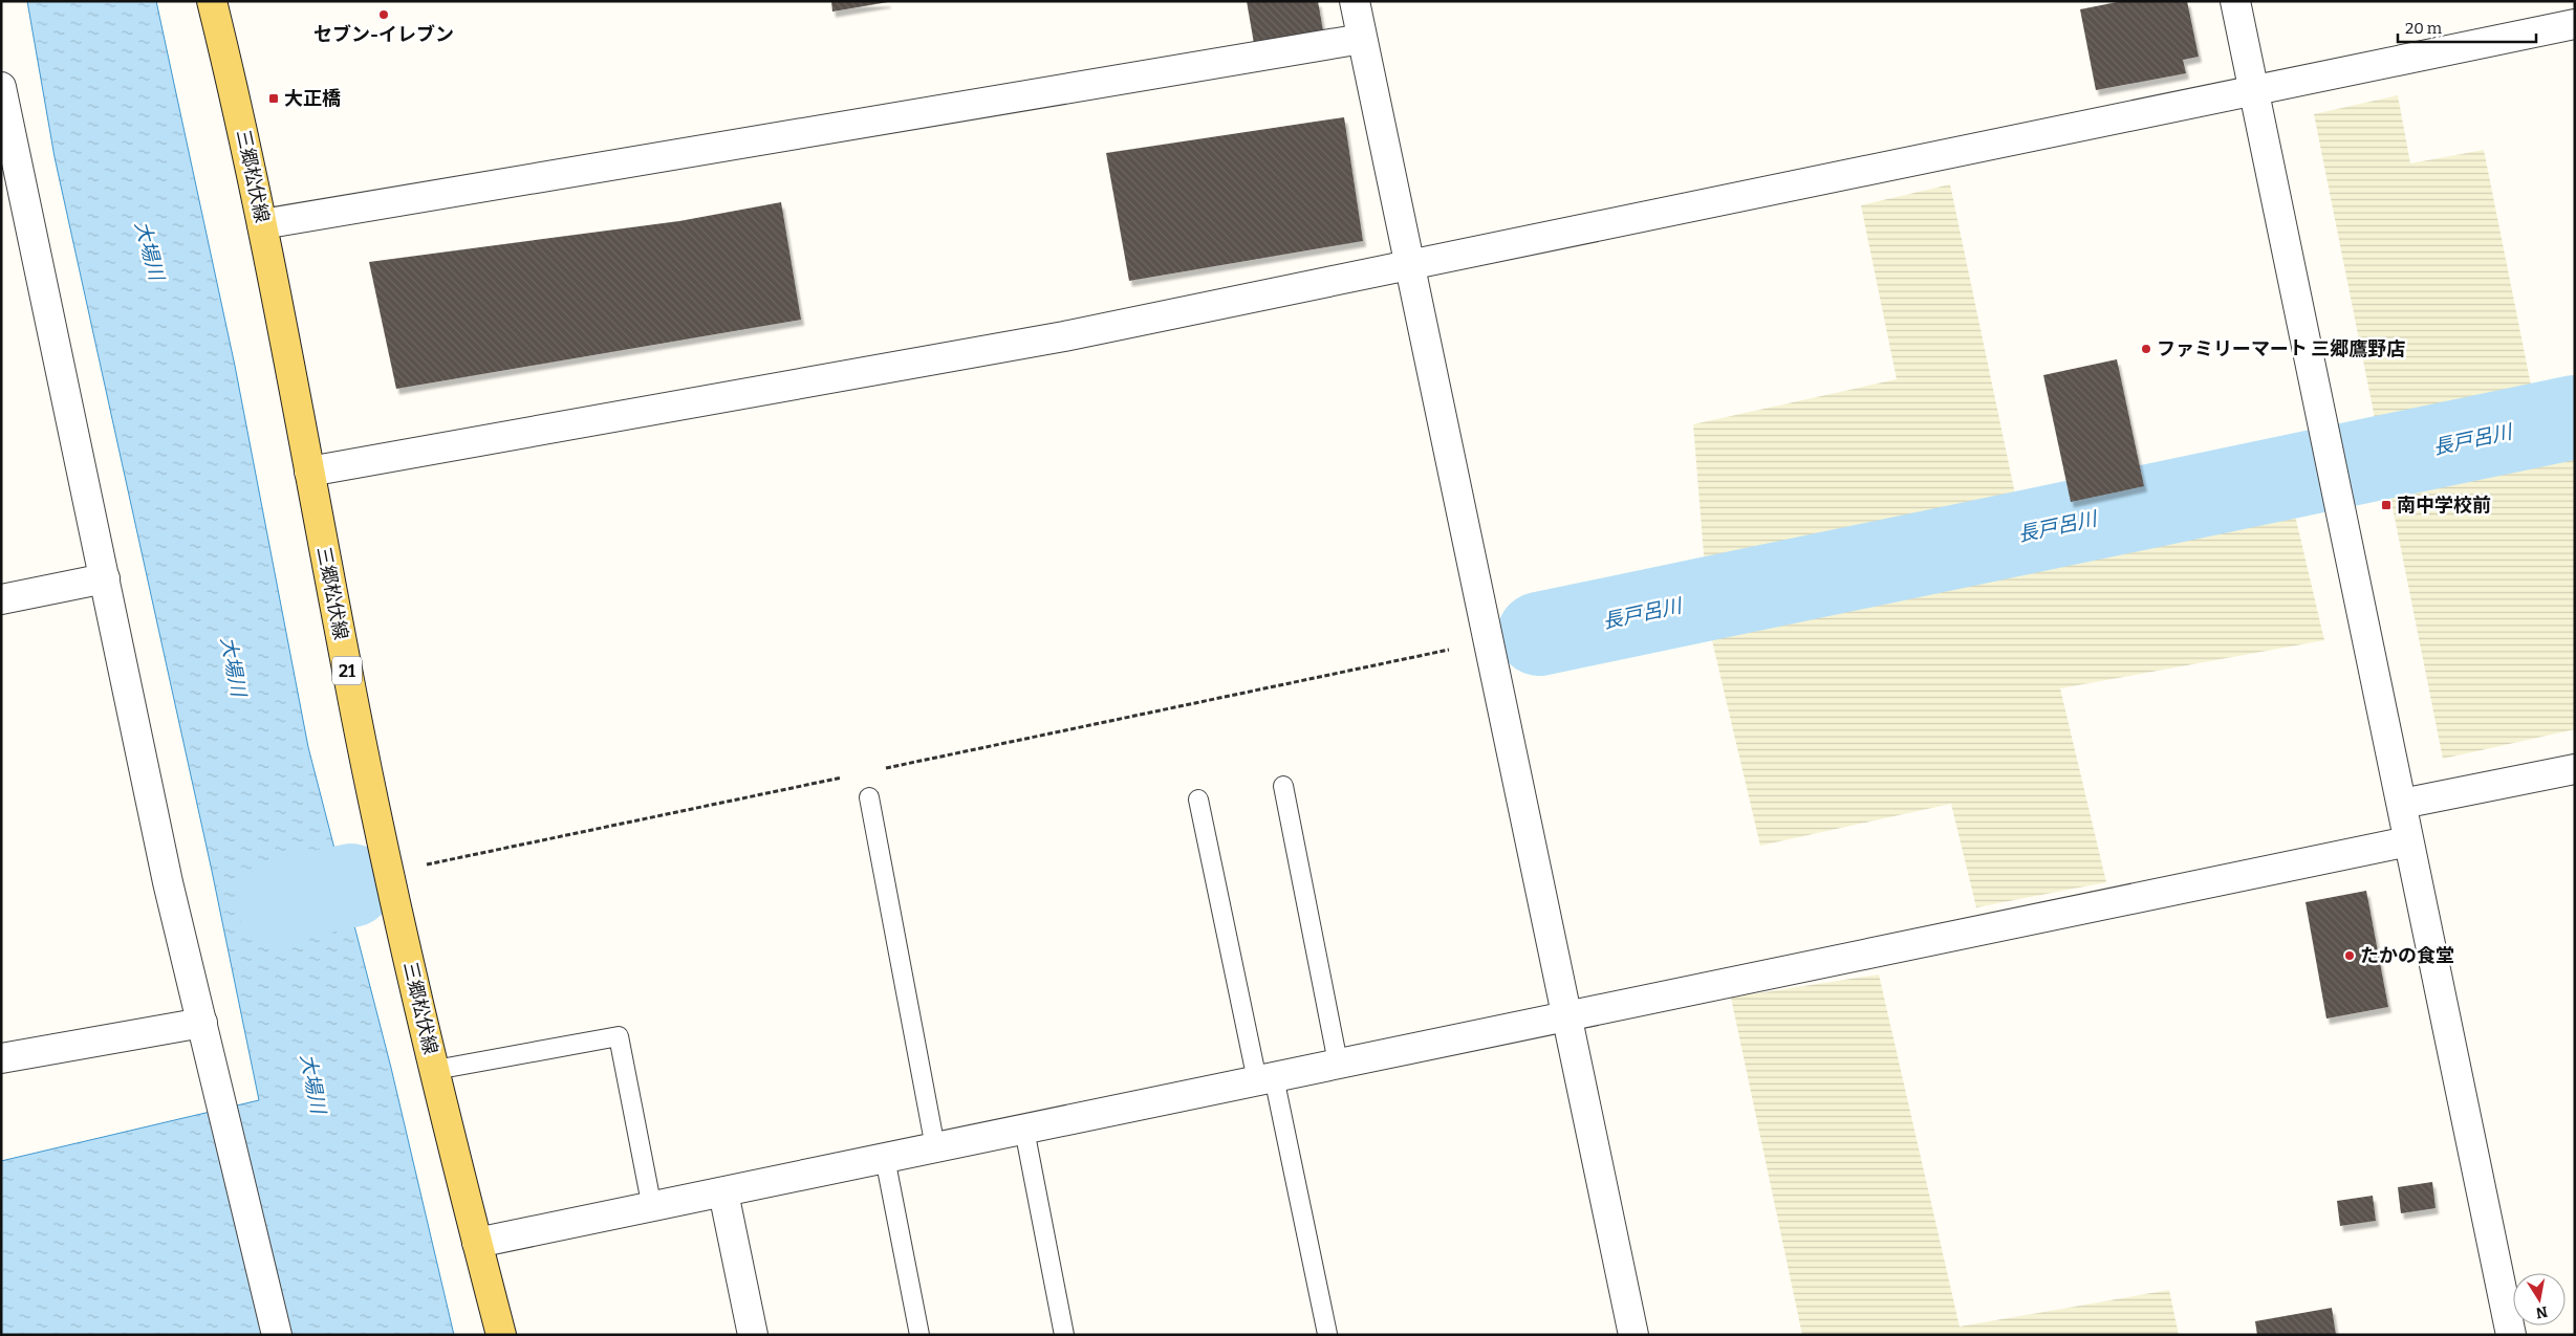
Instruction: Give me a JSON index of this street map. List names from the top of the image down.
{
  "streets": {
    "main road": ["三郷松伏線", "21"]
  },
  "water": ["大場川", "長戸呂川"],
  "places": {
    "other": ["セブン-イレブン", "ファミリーマート 三郷鷹野店", "たかの食堂"],
    "transit": ["大正橋", "南中学校前"]
  },
  "scale_bar": "20 m",
  "north": "bottom"
}
